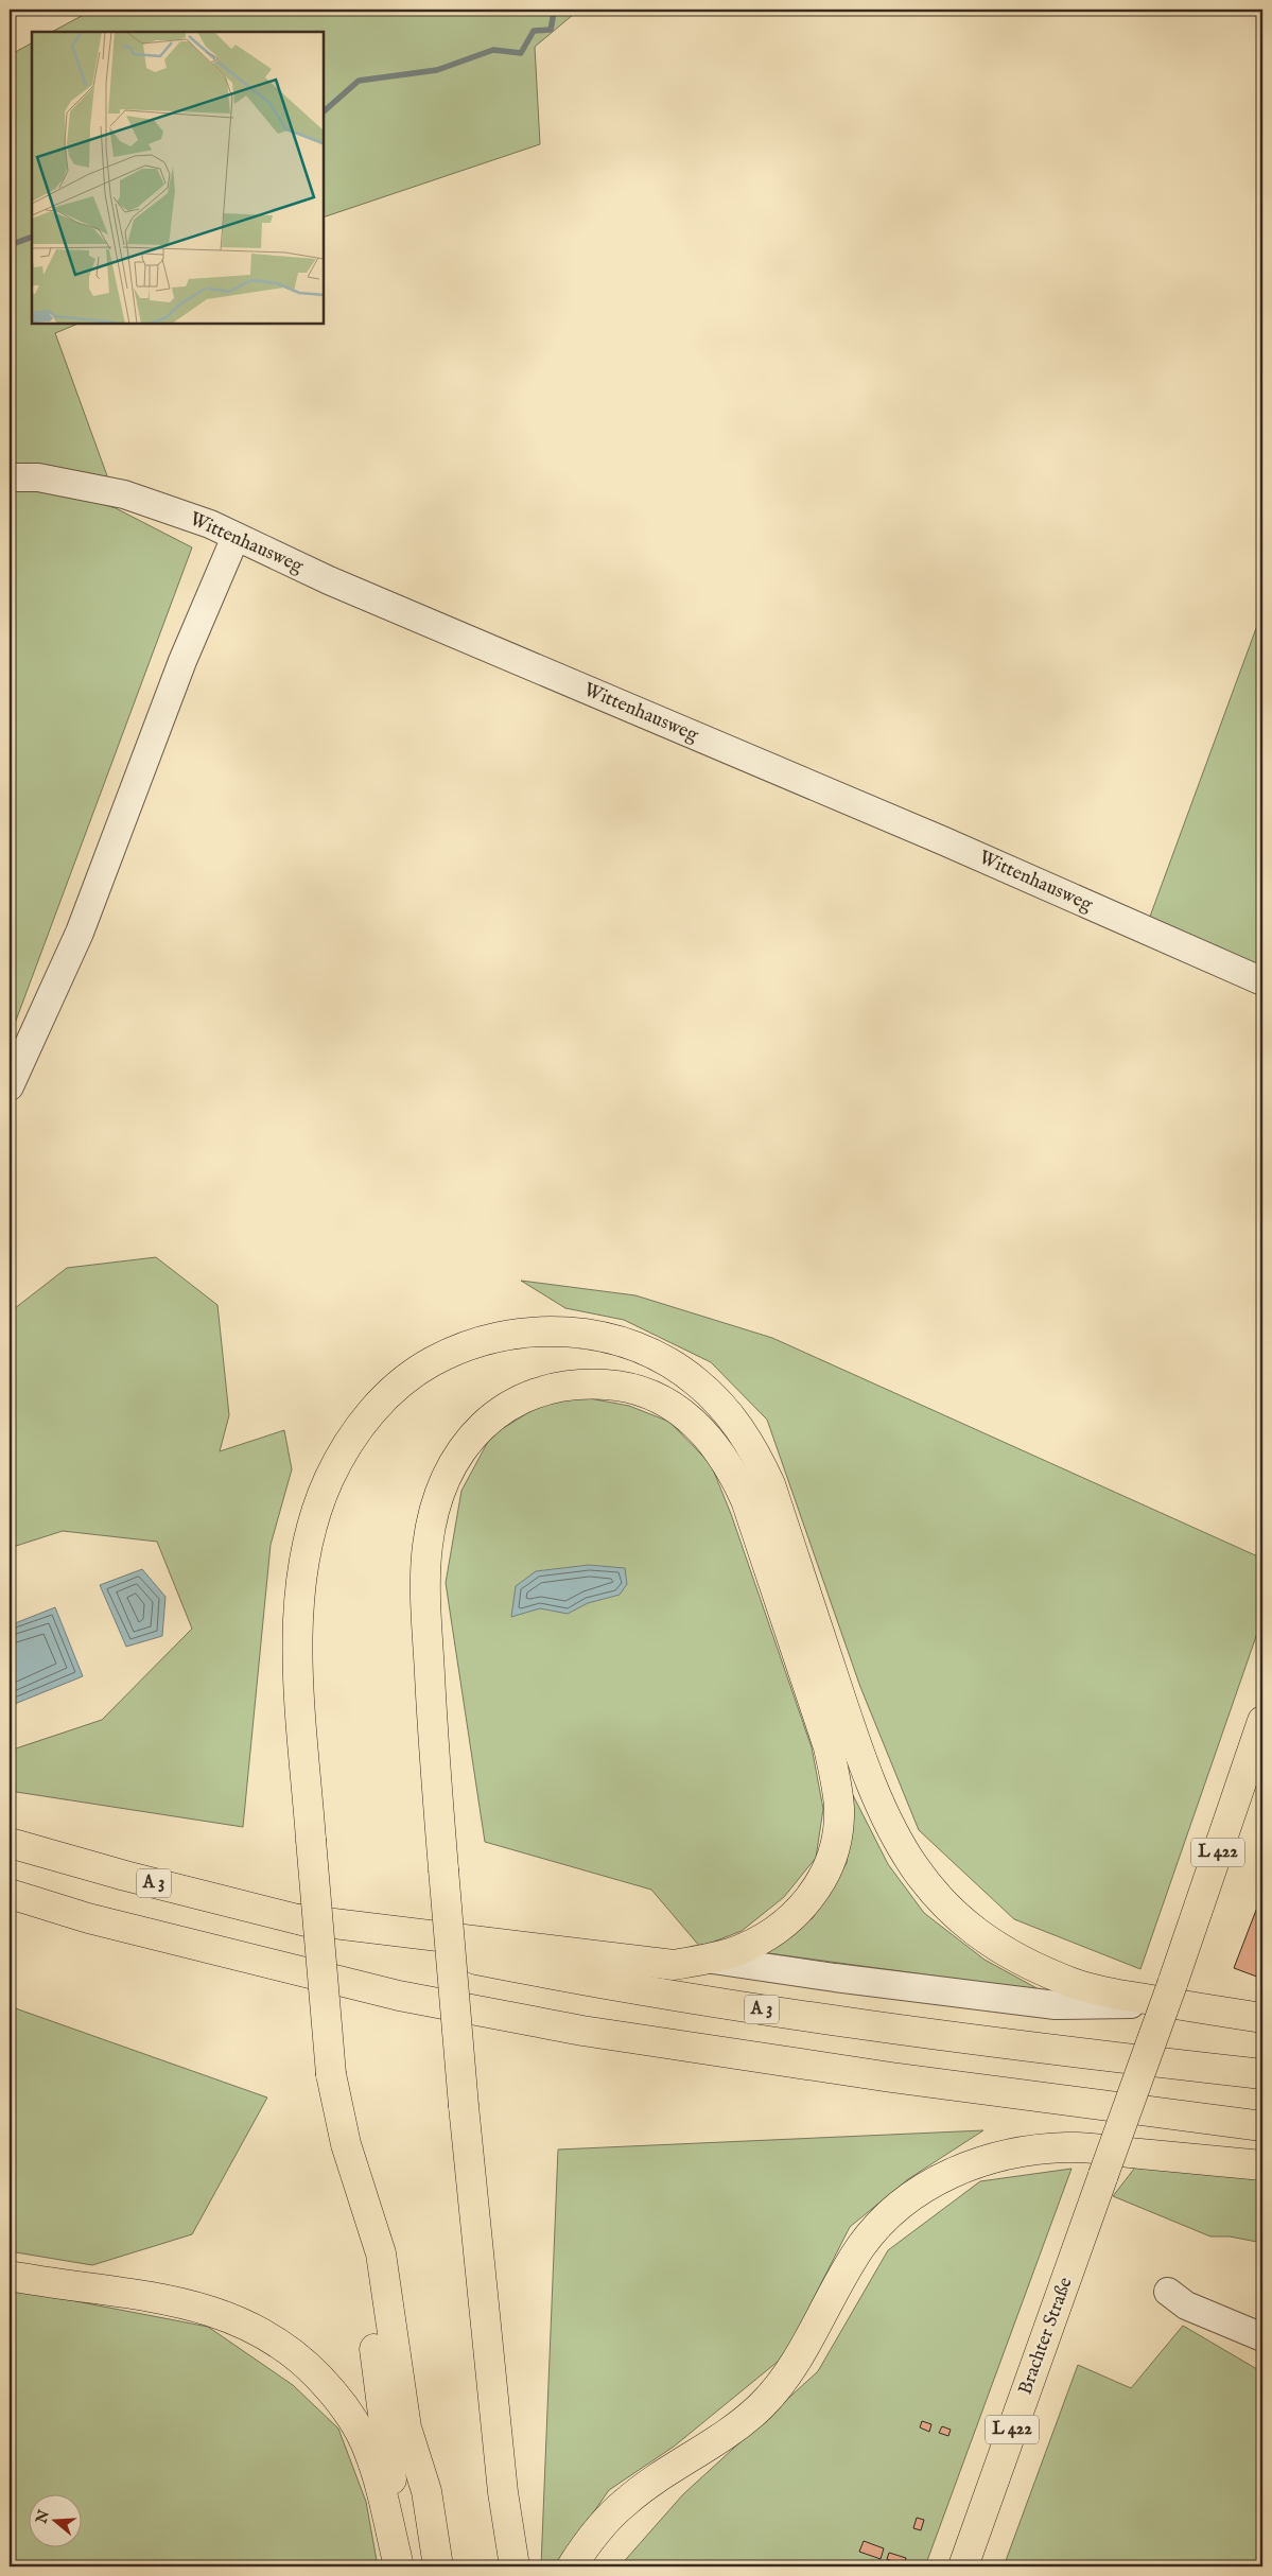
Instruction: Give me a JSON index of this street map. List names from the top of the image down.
{
  "streets": {
    "main road": ["L 422", "A 3", "Brachter Straße"],
    "street": ["Wittenhausweg"]
  },
  "crossings": [
    ["L 422", "Brachter Straße"]
  ],
  "north": "left"
}
